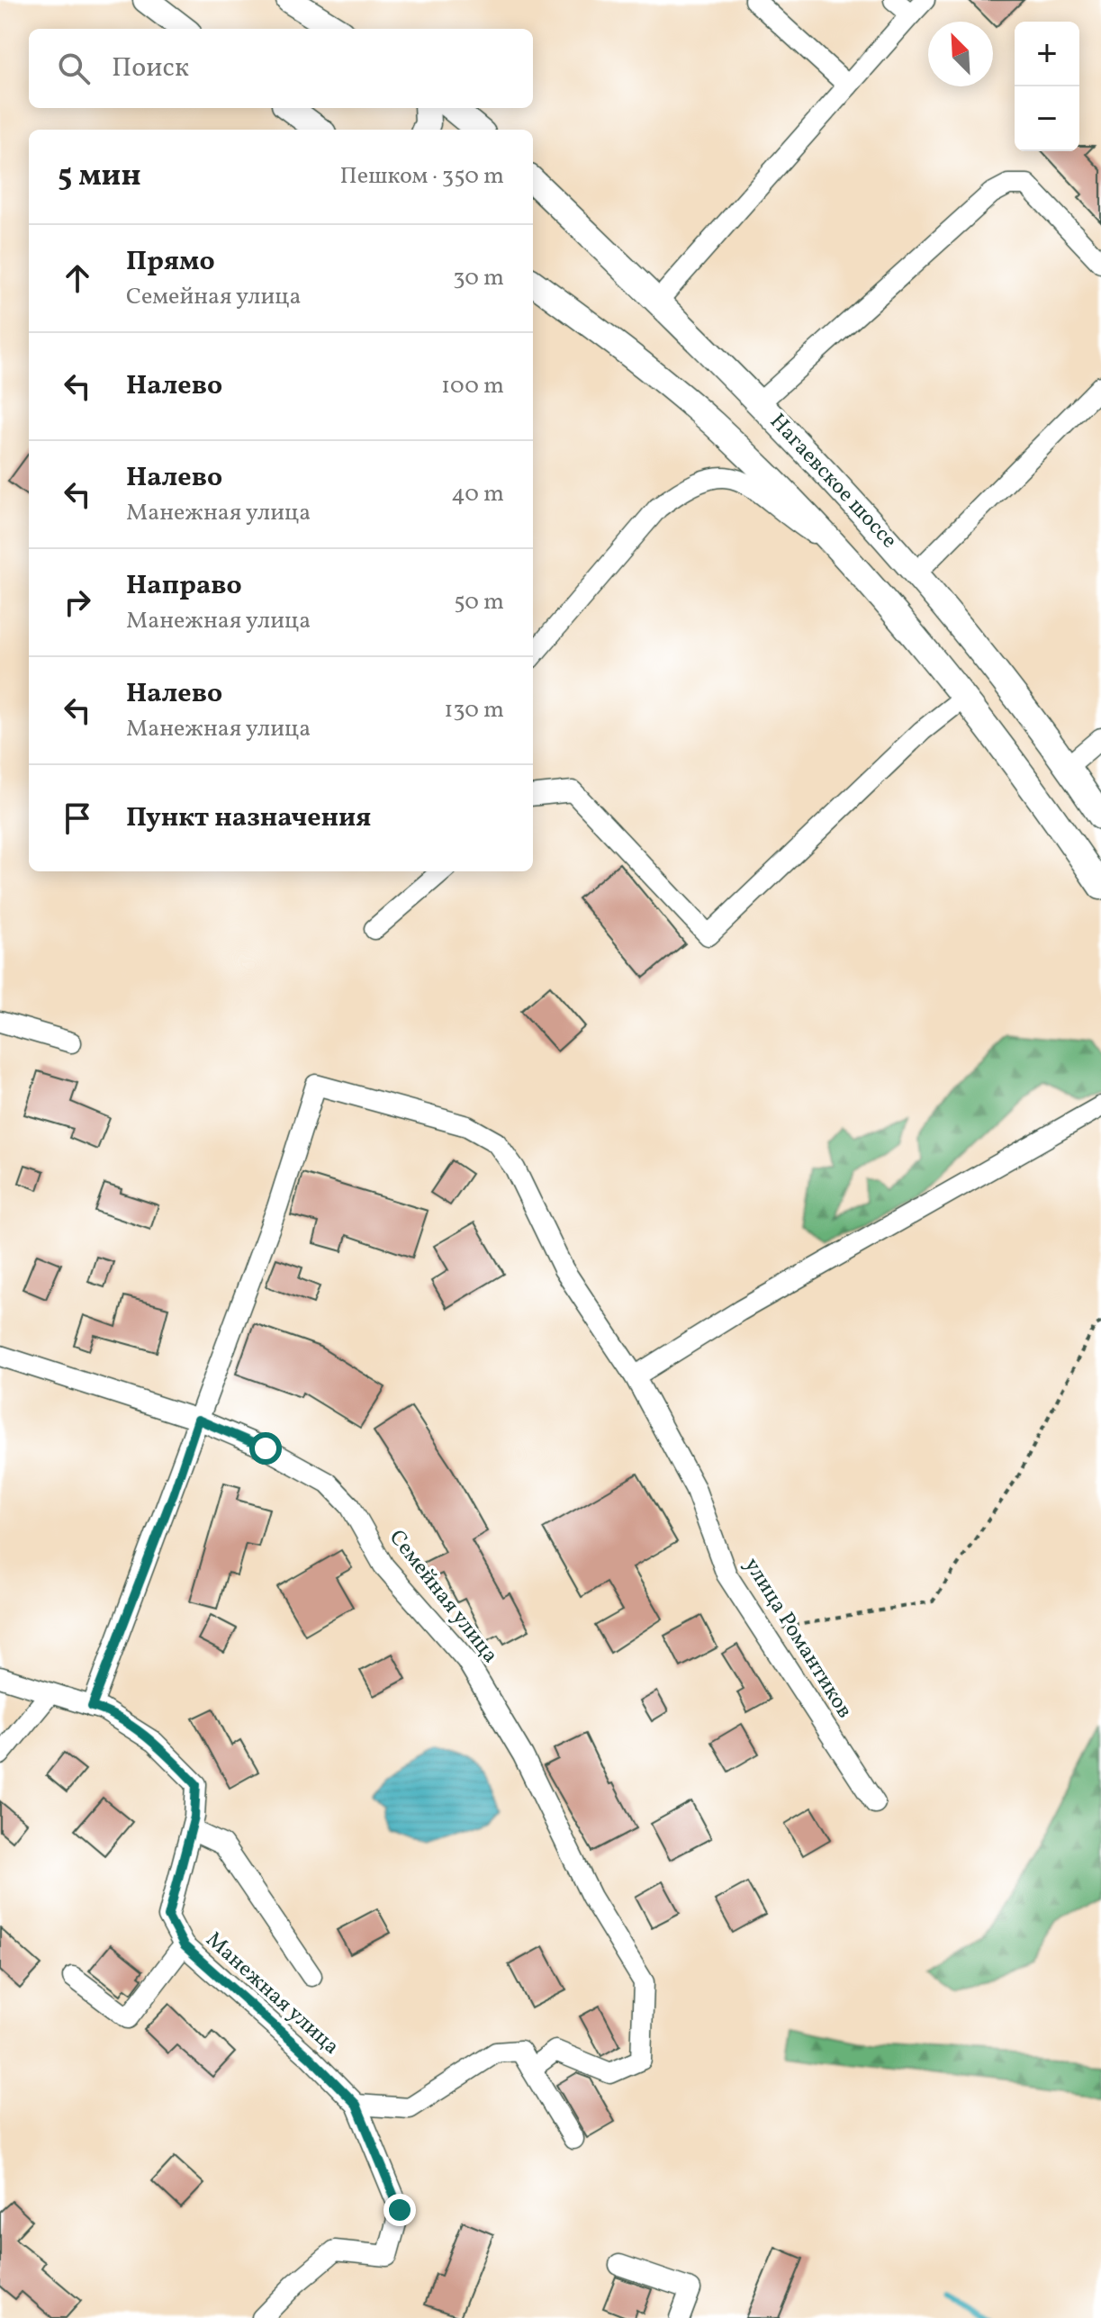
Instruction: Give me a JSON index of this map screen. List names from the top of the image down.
{
  "streets": {
    "main road": ["Нагаевское шоссе"],
    "street": ["Семейная улица", "улица Романтиков", "Манежная улица"]
  },
  "crossings": [
    ["Семейная улица", "улица Романтиков"]
  ],
  "north": "top left",
  "page": {
    "map_buttons": ["+", "−"],
    "search": "Поиск",
    "heading": ["5 мин", "Пешком · 350 m"],
    "list": [
      ["Прямо", "Семейная улица", "30 m"],
      ["Налево", "100 m"],
      ["Налево", "Манежная улица", "40 m"],
      ["Направо", "Манежная улица", "50 m"],
      ["Налево", "Манежная улица", "130 m"],
      "Пункт назначения"
    ]
  }
}
